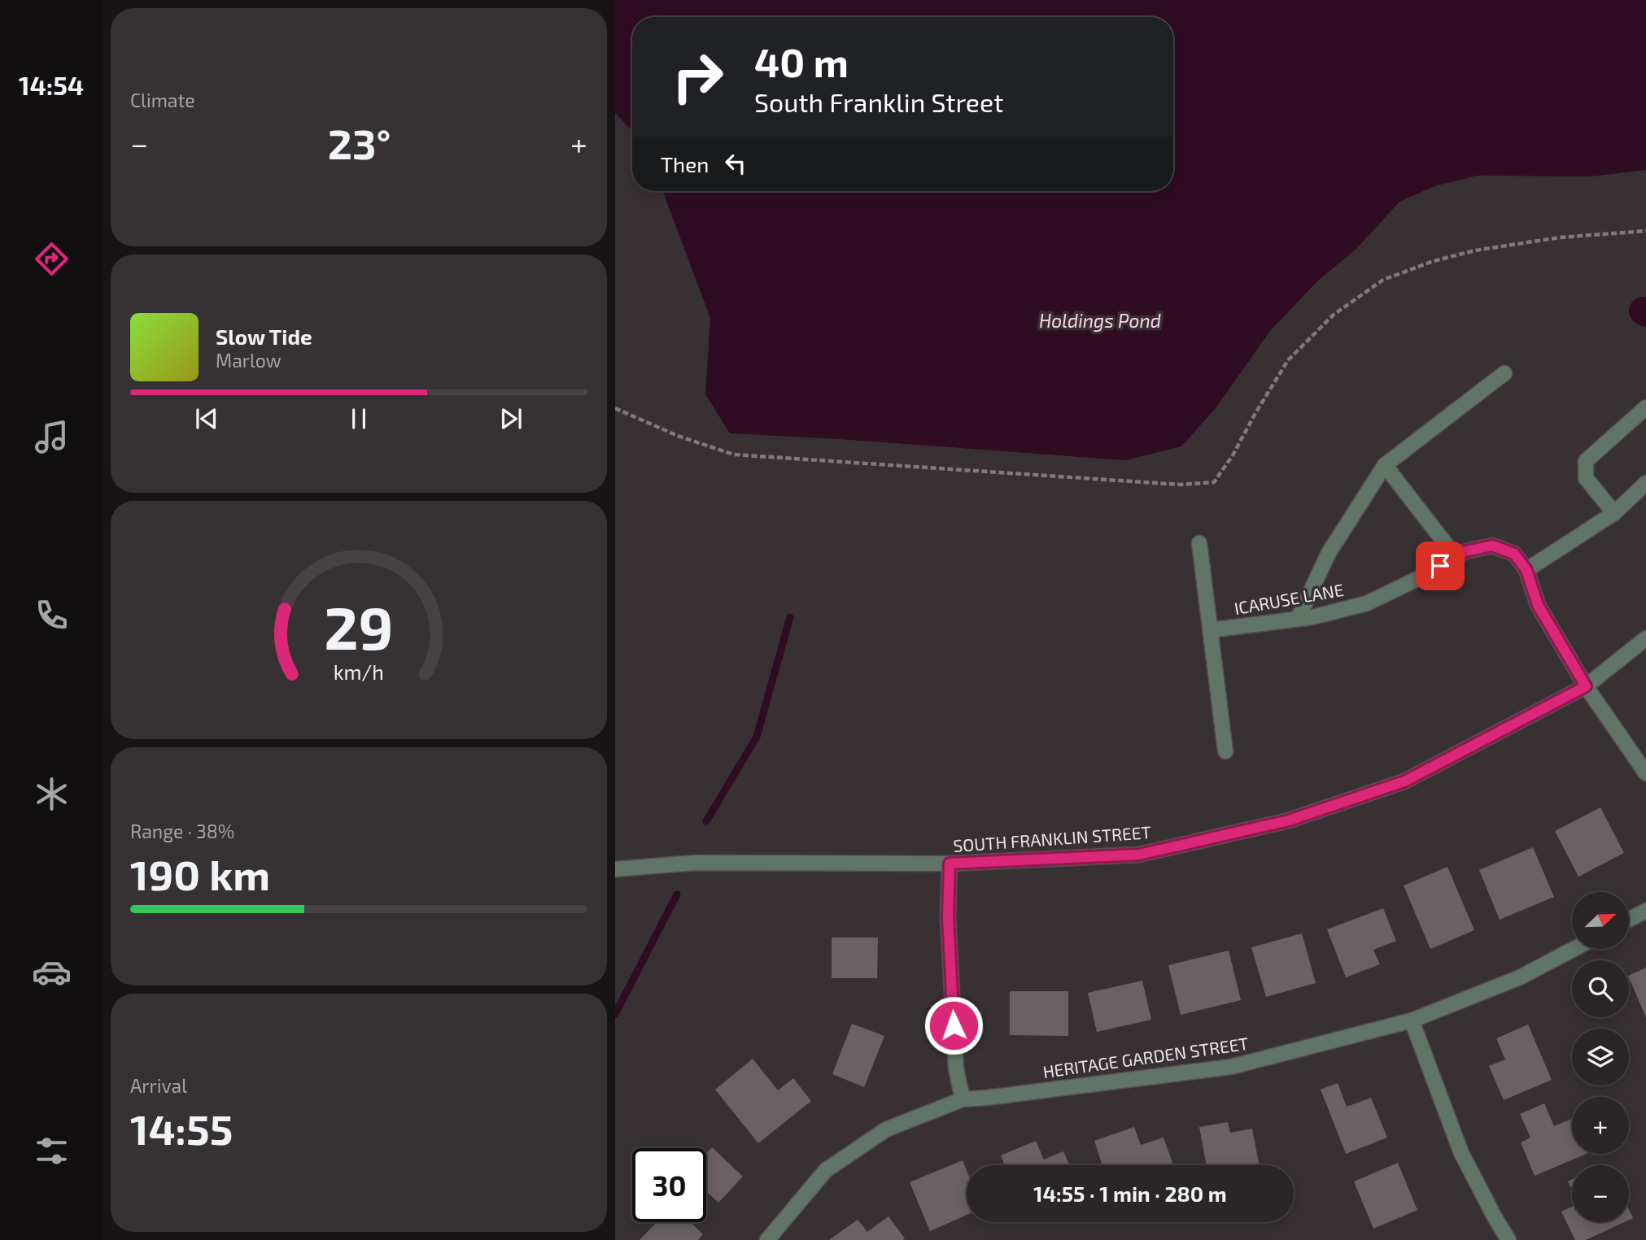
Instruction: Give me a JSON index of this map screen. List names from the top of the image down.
{
  "streets": {
    "street": ["ICARUSE LANE", "SOUTH FRANKLIN STREET", "HERITAGE GARDEN STREET"]
  },
  "crossings": [
    ["ICARUSE LANE", "SOUTH FRANKLIN STREET"]
  ],
  "water": ["Holdings Pond"],
  "north": "top right",
  "page": {
    "tabs": "14:54",
    "tile": [
      "Climate",
      ["Range · 38%", "190 km"],
      ["Arrival", "14:55"]
    ],
    "turn": ["40 m", "South Franklin Street"],
    "heat": ["−", "23°", "+"],
    "then": "Then",
    "song": ["Slow Tide", "Marlow"],
    "map_buttons": ["+", "−"],
    "limit": "30",
    "trip": "14:55 · 1 min · 280 m",
    "gauge": ["29", "km/h"]
  }
}
